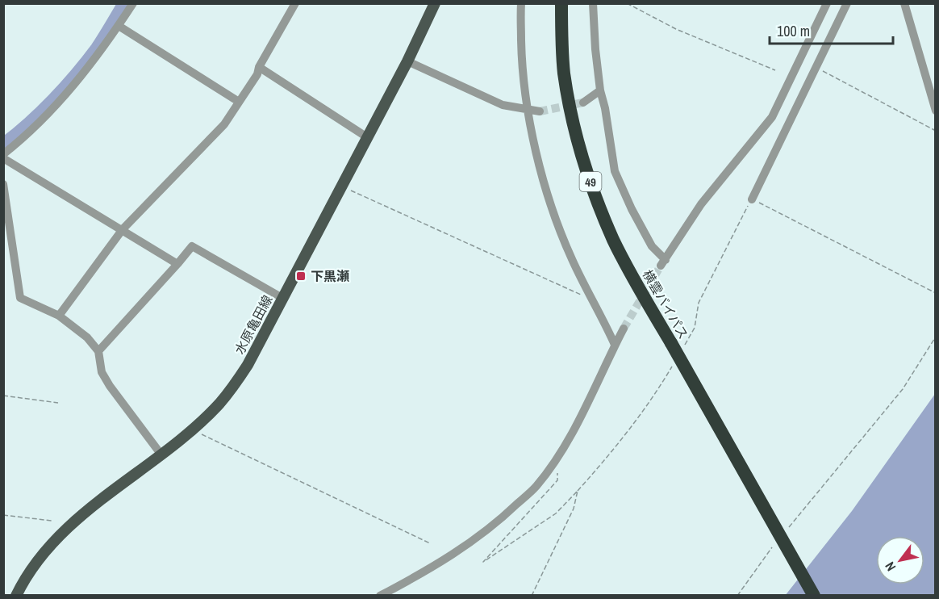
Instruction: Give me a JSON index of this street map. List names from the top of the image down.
{
  "streets": {
    "highway": ["49", "横雲バイパス"],
    "main road": ["水原亀田線"]
  },
  "places": {
    "transit": ["下黒瀬"]
  },
  "scale_bar": "100 m",
  "north": "bottom left"
}
